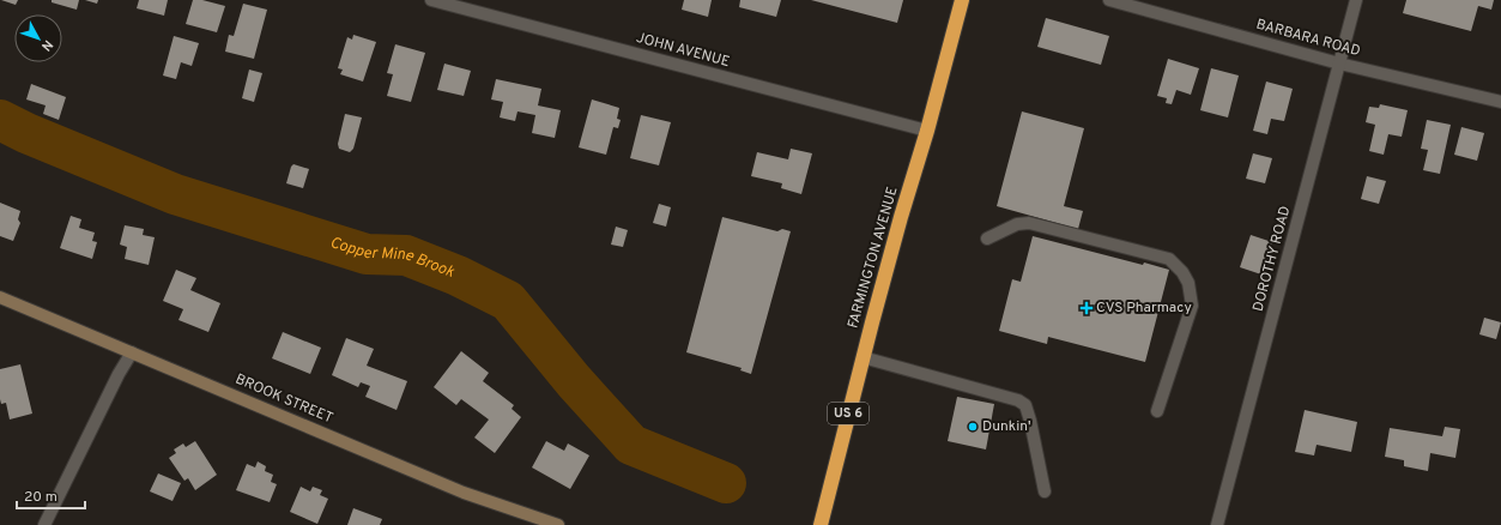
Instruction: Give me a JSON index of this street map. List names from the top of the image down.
{
  "streets": {
    "highway": ["FARMINGTON AVENUE", "US 6"],
    "street": [
      "BARBARA ROAD",
      "JOHN AVENUE",
      "DOROTHY ROAD",
      "BROOK STREET"
    ]
  },
  "crossings": [
    ["BARBARA ROAD", "DOROTHY ROAD"],
    ["JOHN AVENUE", "FARMINGTON AVENUE"]
  ],
  "water": ["Copper Mine Brook"],
  "places": {
    "health": ["CVS Pharmacy"],
    "other": ["Dunkin'"]
  },
  "scale_bar": "20 m",
  "north": "bottom right"
}
